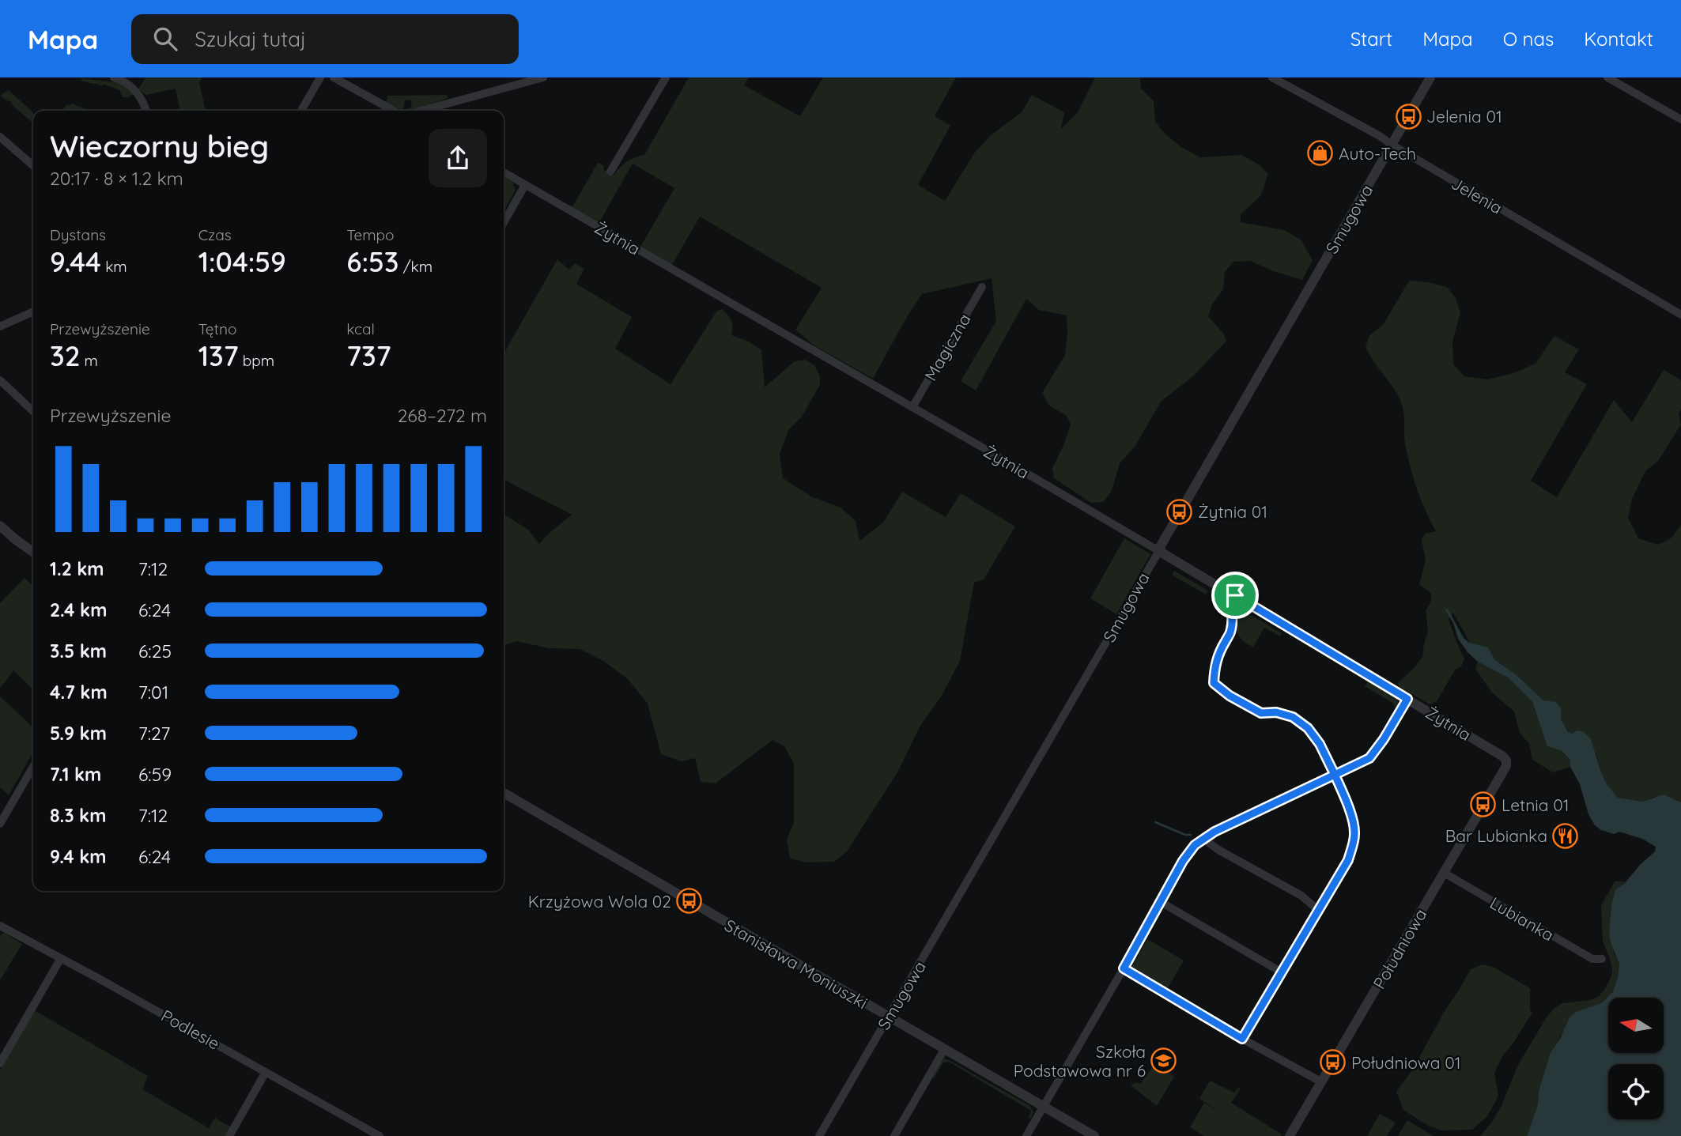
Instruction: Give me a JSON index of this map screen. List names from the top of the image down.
{
  "streets": {
    "street": [
      "Jelenia",
      "Smugowa",
      "Żytnia",
      "Magiczna",
      "Lubianka",
      "Południowa",
      "Stanisława Moniuszki",
      "Podlesie"
    ]
  },
  "crossings": [
    ["Jelenia", "Smugowa"],
    ["Smugowa", "Żytnia"],
    ["Smugowa", "Stanisława Moniuszki"],
    ["Żytnia", "Magiczna"],
    ["Żytnia", "Południowa"],
    ["Lubianka", "Południowa"]
  ],
  "places": {
    "bus stop": [
      "Jelenia 01",
      "Żytnia 01",
      "Letnia 01",
      "Krzyżowa Wola 02",
      "Południowa 01"
    ],
    "shop": ["Auto-Tech"],
    "restaurant": ["Bar Lubianka"],
    "school or university": ["Szkoła Podstawowa nr 6"]
  },
  "north": "left",
  "page": {
    "header": "Mapa",
    "search": "Szukaj tutaj",
    "nav": [
      "Start",
      "Mapa",
      "O nas",
      "Kontakt"
    ],
    "heading": ["Wieczorny bieg", "20:17 · 8 × 1.2 km"],
    "stats": [
      ["Dystans", "9.44 km"],
      ["Czas", "1:04:59"],
      ["Tempo", "6:53 /km"],
      ["Przewyższenie", "32 m"],
      ["Tętno", "137 bpm"],
      ["kcal", "737"]
    ],
    "chart": ["Przewyższenie", "268–272 m"],
    "list": [
      {
        "name": "1.2 km",
        "note": "7:12"
      },
      {
        "name": "2.4 km",
        "note": "6:24"
      },
      {
        "name": "3.5 km",
        "note": "6:25"
      },
      {
        "name": "4.7 km",
        "note": "7:01"
      },
      {
        "name": "5.9 km",
        "note": "7:27"
      },
      {
        "name": "7.1 km",
        "note": "6:59"
      },
      {
        "name": "8.3 km",
        "note": "7:12"
      },
      {
        "name": "9.4 km",
        "note": "6:24"
      }
    ]
  }
}
